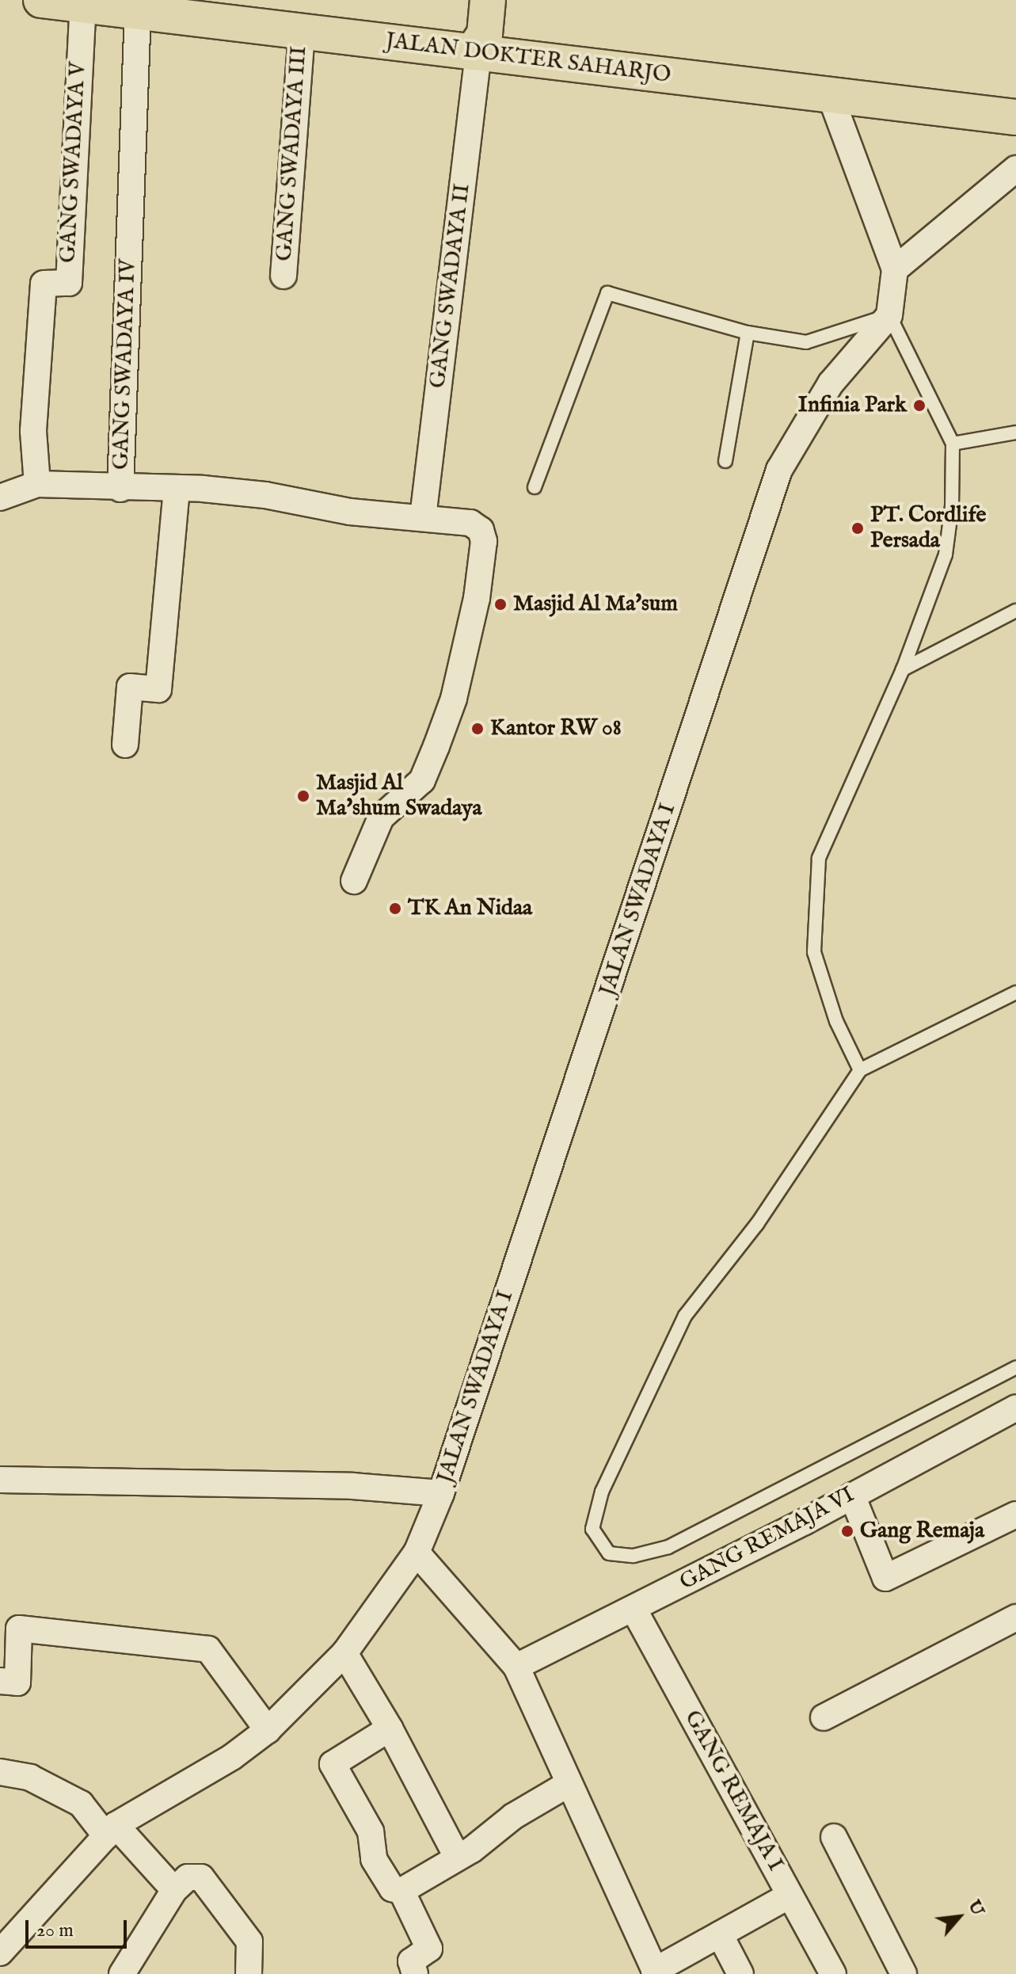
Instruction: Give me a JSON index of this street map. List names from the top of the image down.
{
  "streets": {
    "main road": ["JALAN DOKTER SAHARJO"],
    "street": [
      "GANG SWADAYA III",
      "GANG SWADAYA V",
      "GANG SWADAYA II",
      "GANG SWADAYA IV",
      "JALAN SWADAYA I",
      "GANG REMAJA VI",
      "GANG REMAJA I"
    ]
  },
  "crossings": [
    ["JALAN DOKTER SAHARJO", "GANG SWADAYA III"],
    ["JALAN DOKTER SAHARJO", "GANG SWADAYA V"],
    ["JALAN DOKTER SAHARJO", "GANG SWADAYA II"],
    ["JALAN DOKTER SAHARJO", "GANG SWADAYA IV"],
    ["GANG SWADAYA II", "GANG SWADAYA IV"],
    ["GANG REMAJA VI", "GANG REMAJA I"]
  ],
  "places": [
    "Infinia Park",
    "PT. Cordlife Persada",
    "Masjid Al Ma'sum",
    "Kantor RW 08",
    "Masjid Al Ma'shum Swadaya",
    "TK An Nidaa",
    "Gang Remaja"
  ],
  "scale_bar": "20 m",
  "north": "top right"
}
